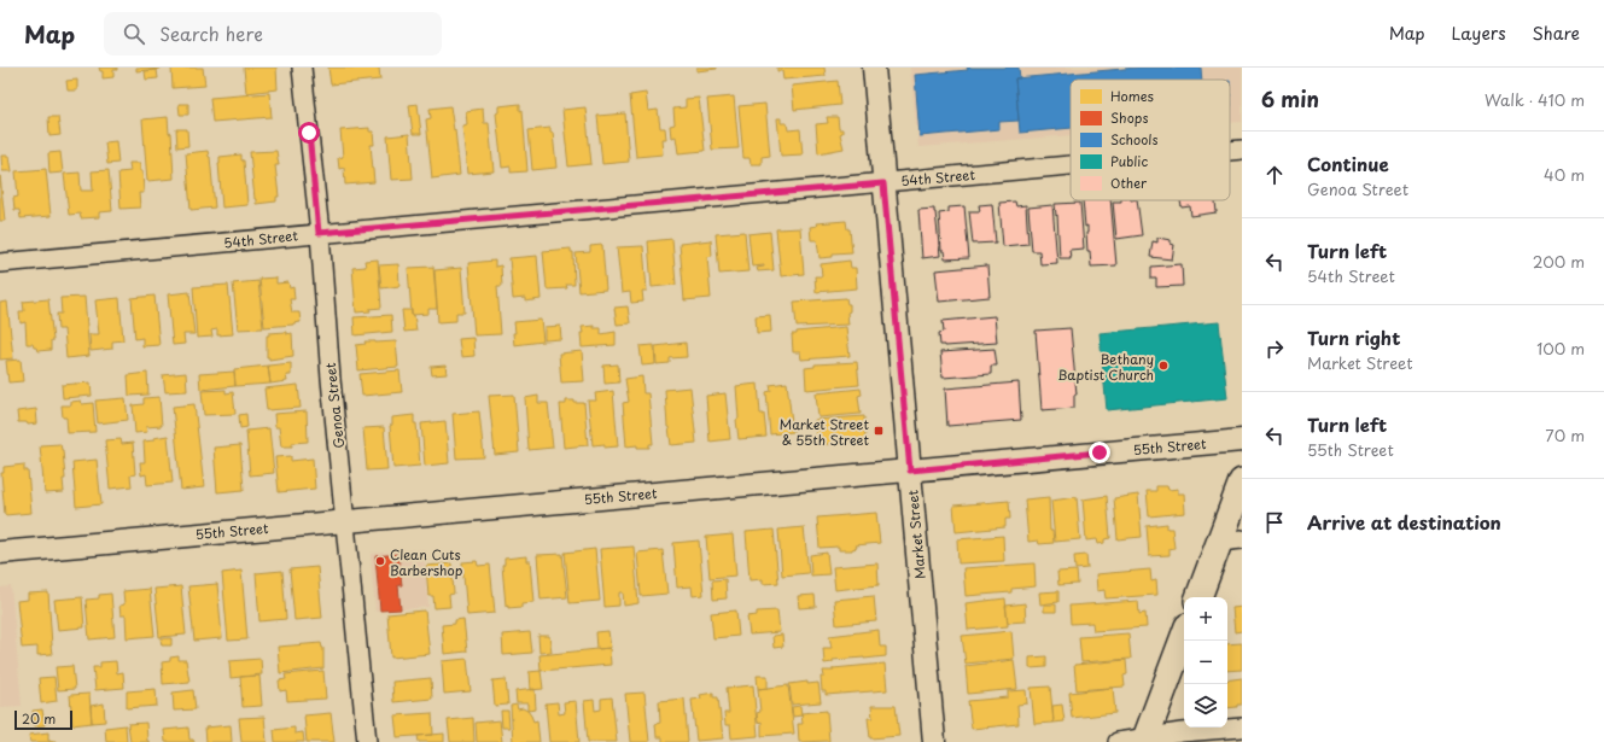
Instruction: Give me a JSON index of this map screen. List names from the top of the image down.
{
  "streets": {
    "street": [
      "54th Street",
      "Genoa Street",
      "55th Street",
      "Market Street"
    ]
  },
  "crossings": [
    ["54th Street", "Genoa Street"],
    ["54th Street", "Market Street"],
    ["Genoa Street", "55th Street"],
    ["55th Street", "Market Street"]
  ],
  "places": {
    "other": ["Bethany Baptist Church", "Clean Cuts Barbershop"],
    "transit": ["Market Street & 55th Street"]
  },
  "legend": [
    "Homes",
    "Shops",
    "Schools",
    "Public",
    "Other"
  ],
  "scale_bar": "20 m",
  "page": {
    "header": "Map",
    "search": "Search here",
    "nav": ["Map", "Layers", "Share"],
    "heading": ["6 min", "Walk · 410 m"],
    "list": [
      ["Continue", "Genoa Street", "40 m"],
      ["Turn left", "54th Street", "200 m"],
      ["Turn right", "Market Street", "100 m"],
      ["Turn left", "55th Street", "70 m"],
      "Arrive at destination"
    ],
    "map_buttons": ["+", "−"],
    "scale": "20 m"
  }
}
